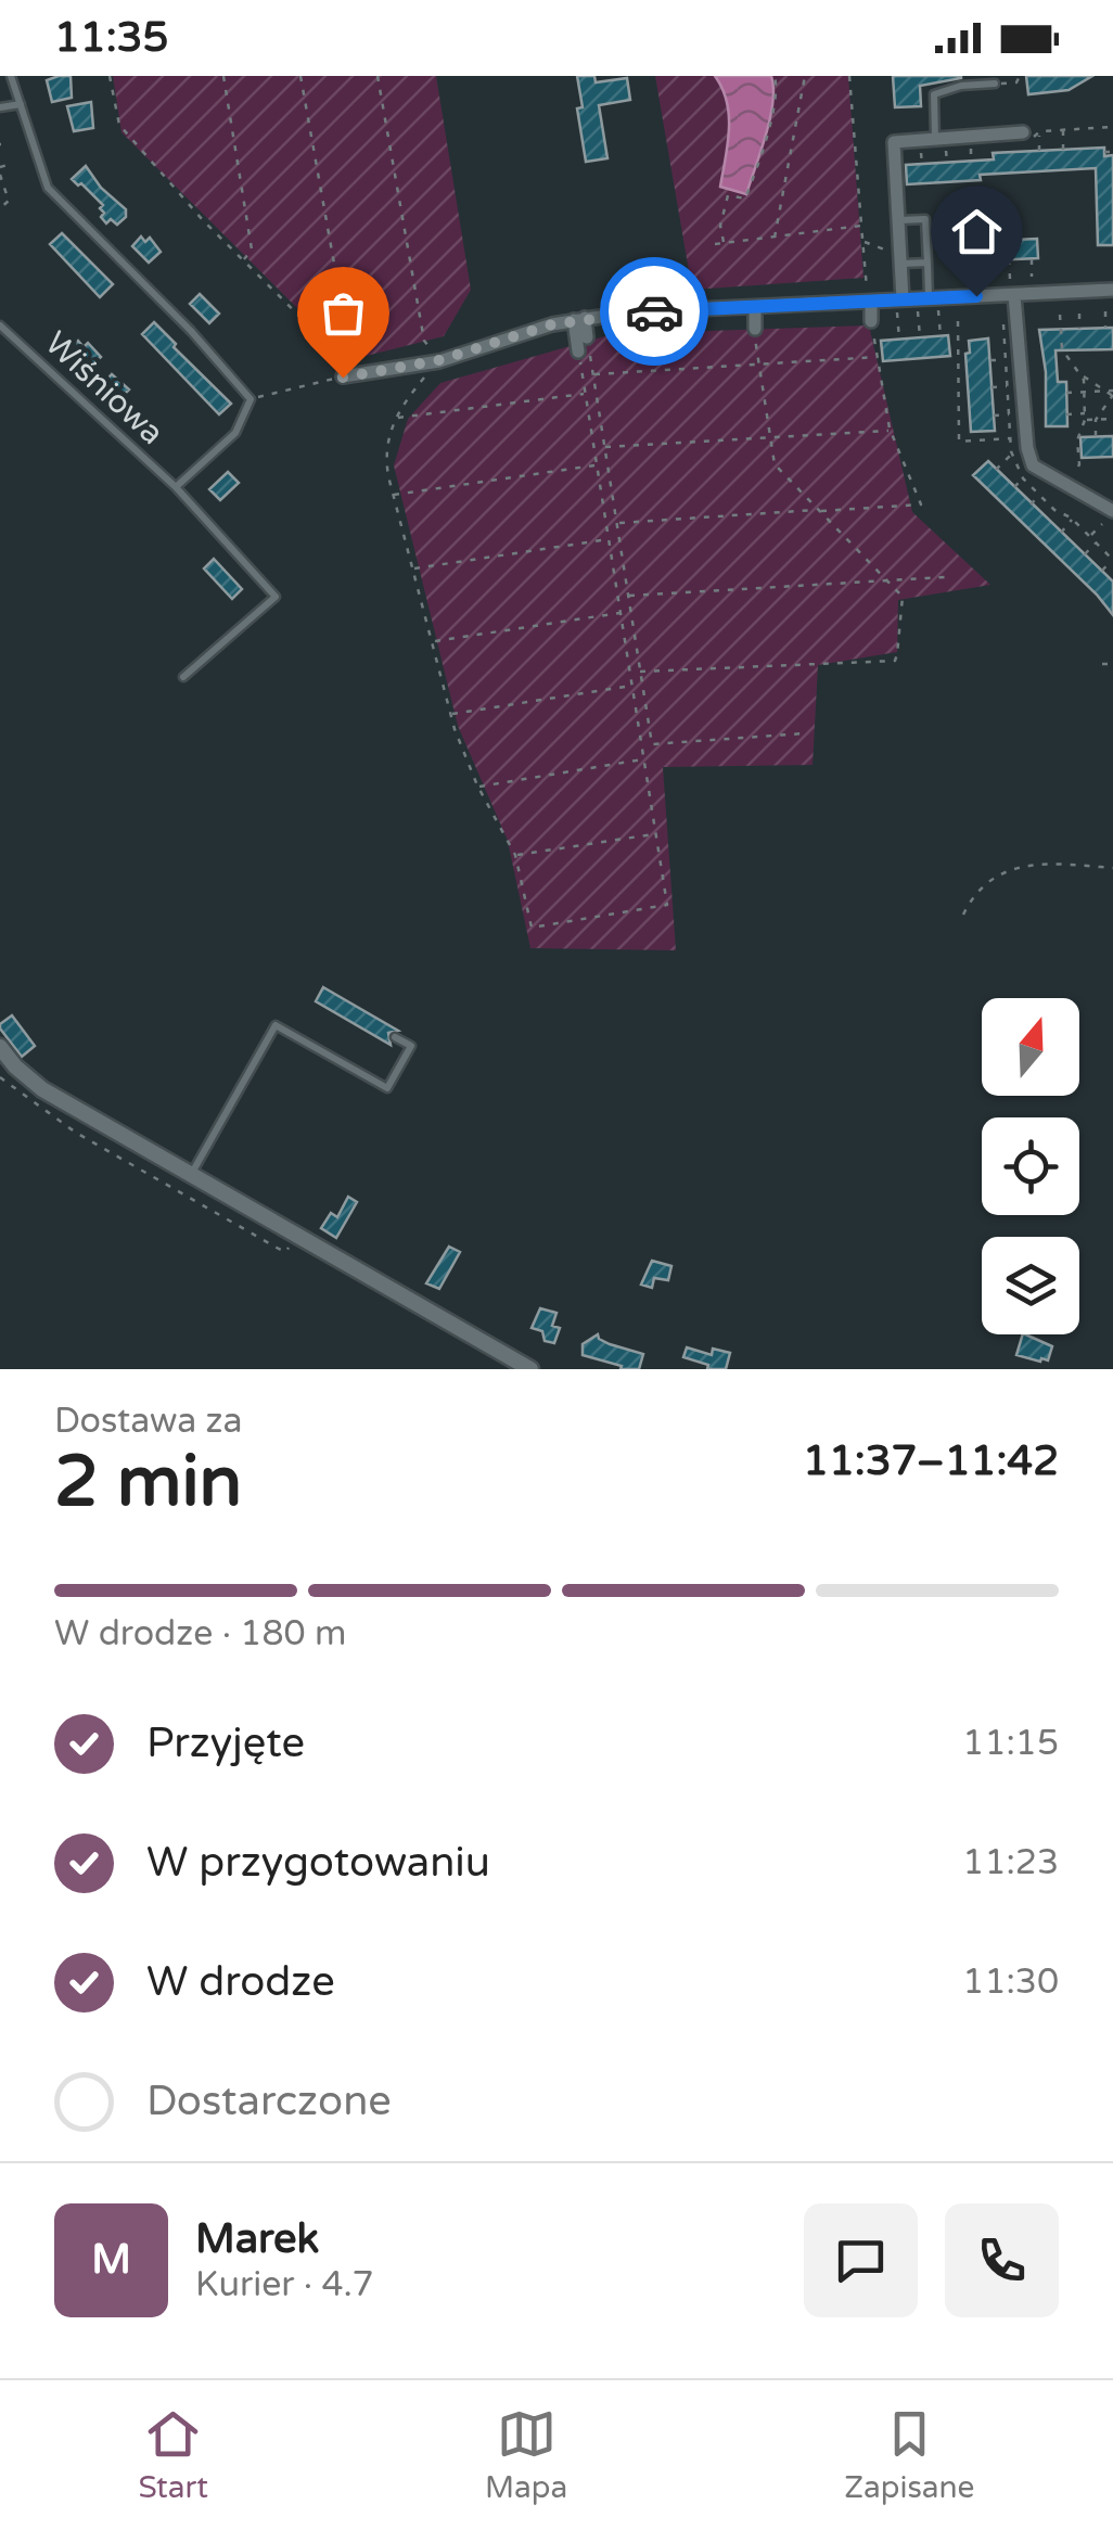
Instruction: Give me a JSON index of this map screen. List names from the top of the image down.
{
  "streets": {
    "lane": ["Wiśniowa"]
  },
  "north": "top",
  "page": {
    "status": "11:35",
    "heading": ["2 min", "Dostawa za", "11:37–11:42"],
    "panel": ["Marek", "Kurier · 4.7"],
    "bar": "W drodze · 180 m",
    "list": [
      ["Przyjęte", "11:15"],
      ["W przygotowaniu", "11:23"],
      ["W drodze", "11:30"],
      "Dostarczone"
    ],
    "round": "M",
    "tabs": ["Start", "Mapa", "Zapisane"]
  }
}
